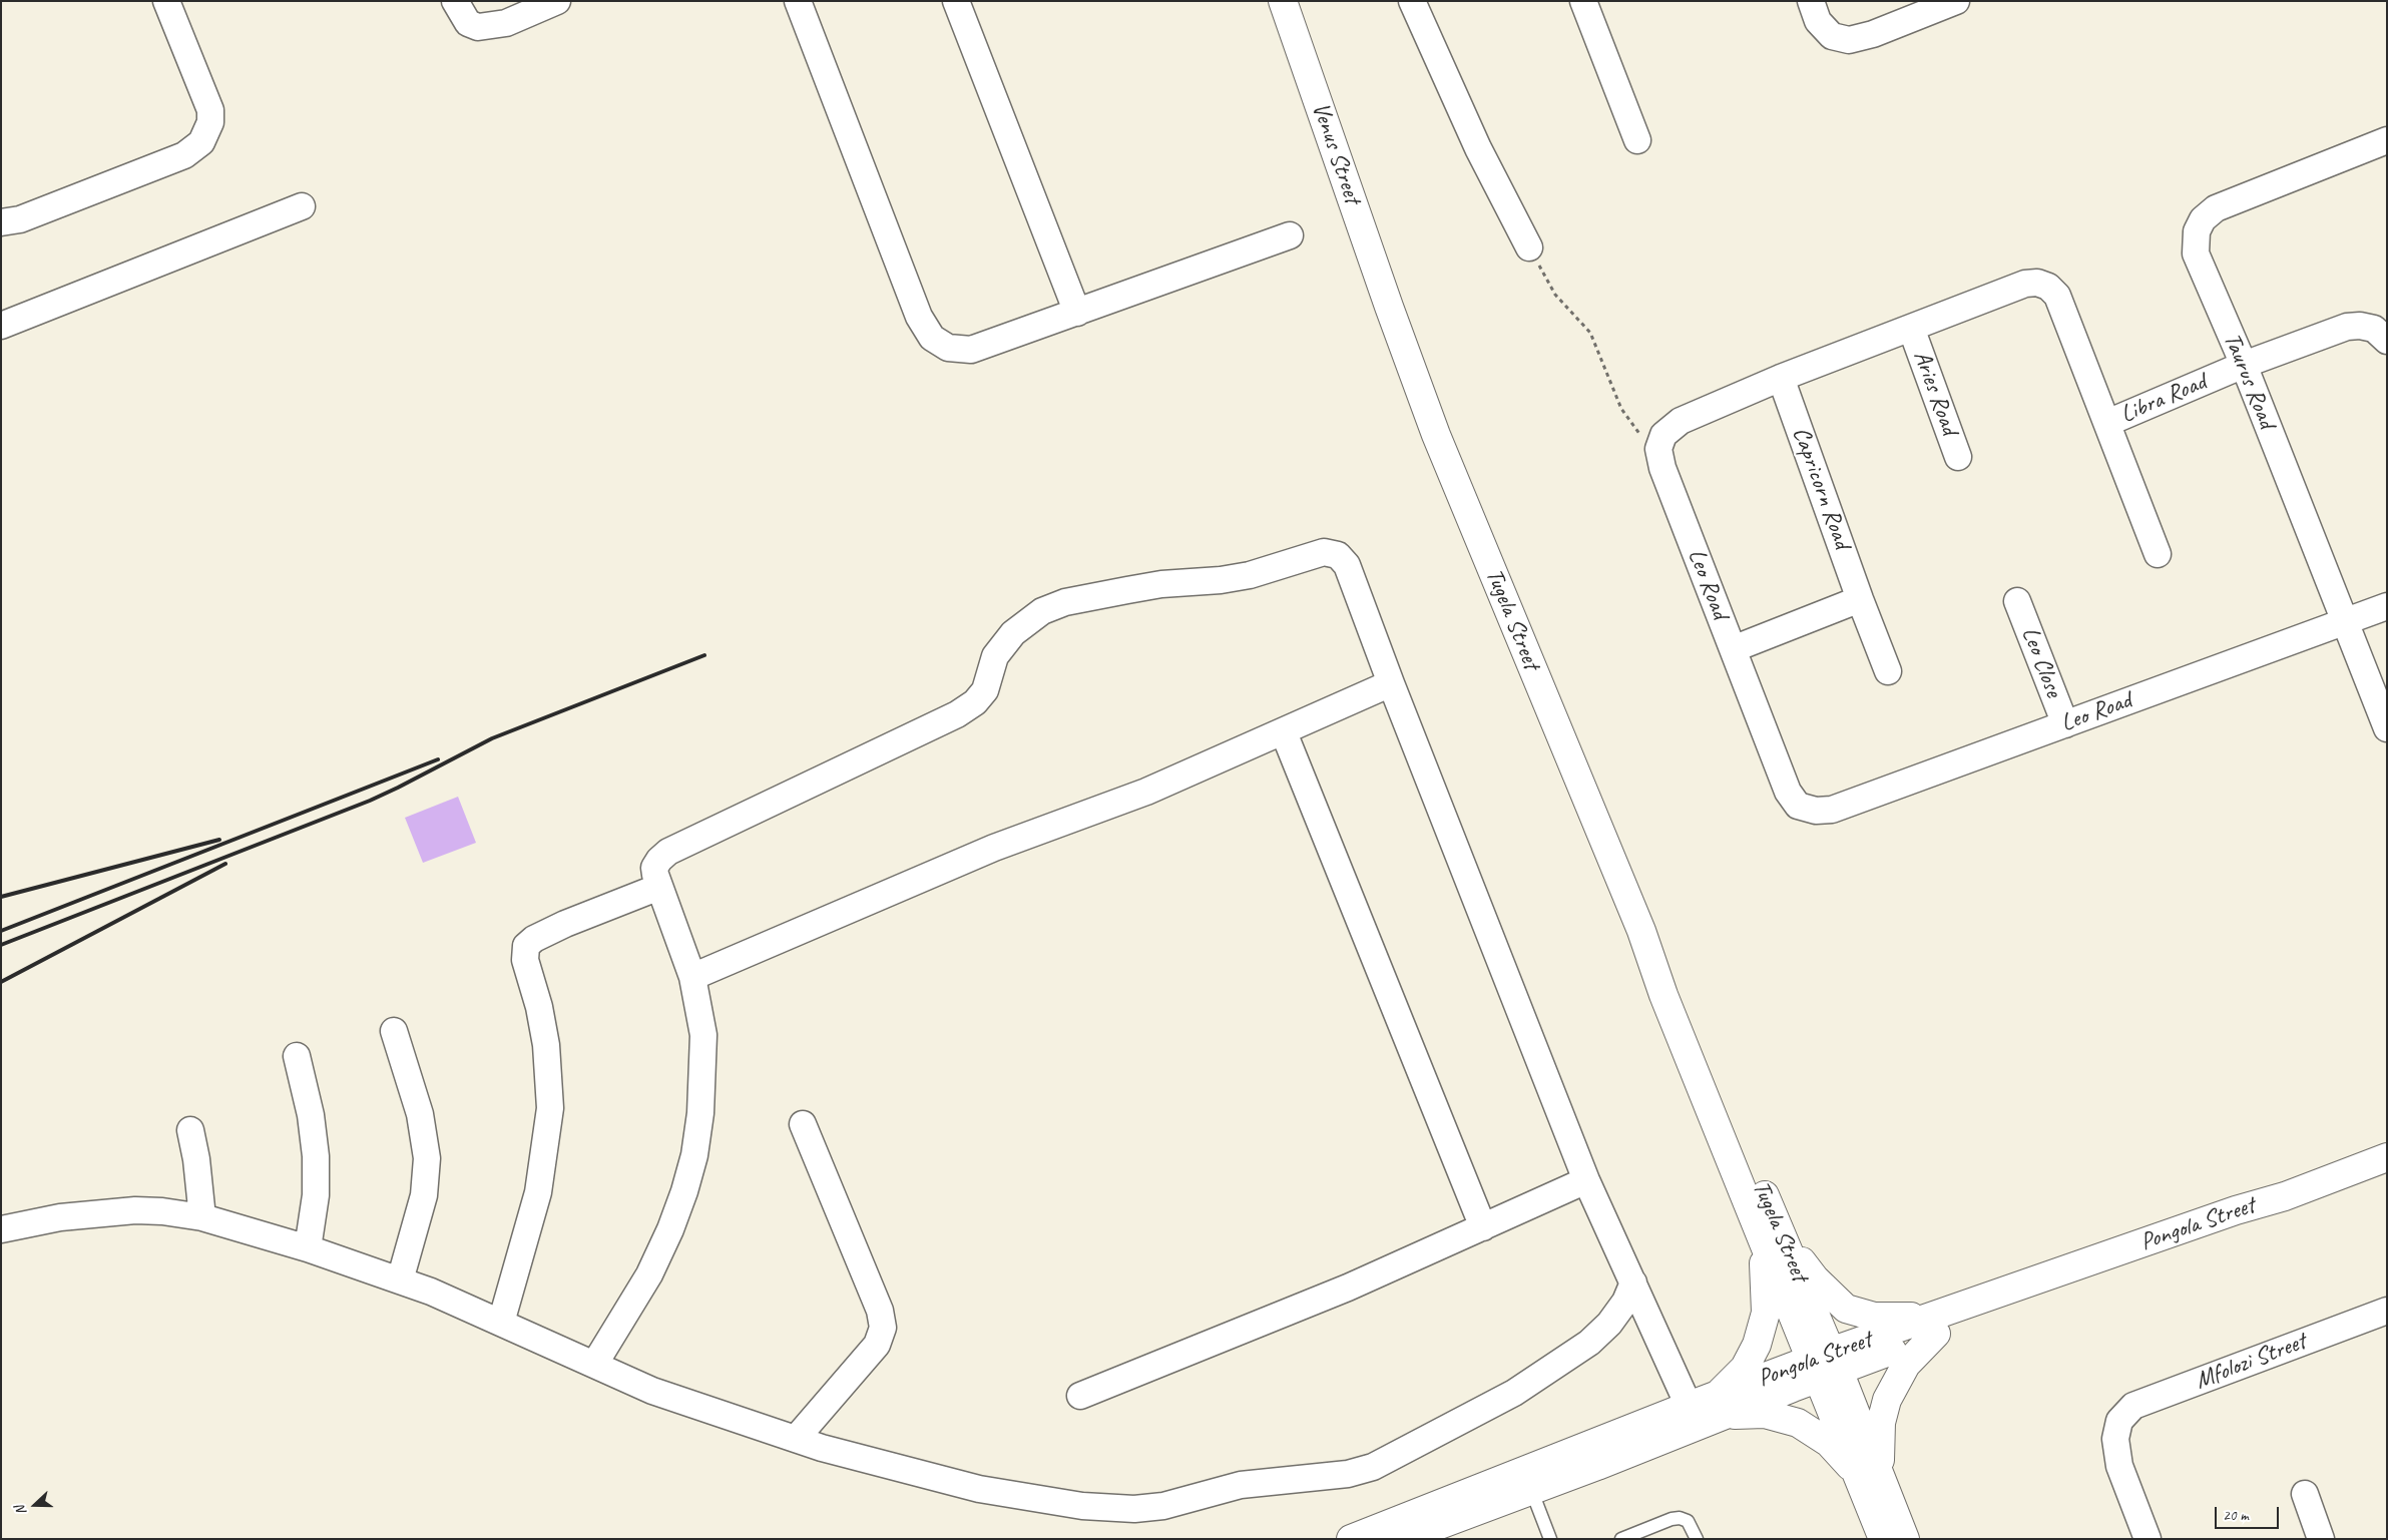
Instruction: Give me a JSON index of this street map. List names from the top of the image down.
{
  "streets": {
    "street": [
      "Venus Street",
      "Taurus Road",
      "Aries Road",
      "Libra Road",
      "Capricorn Road",
      "Leo Road",
      "Tugela Street",
      "Leo Close",
      "Pongola Street",
      "Mfolozi Street"
    ]
  },
  "crossings": [
    ["Venus Street", "Tugela Street"],
    ["Taurus Road", "Libra Road"],
    ["Taurus Road", "Leo Road"],
    ["Leo Road", "Leo Close"],
    ["Tugela Street", "Pongola Street"]
  ],
  "scale_bar": "20 m",
  "north": "left"
}
